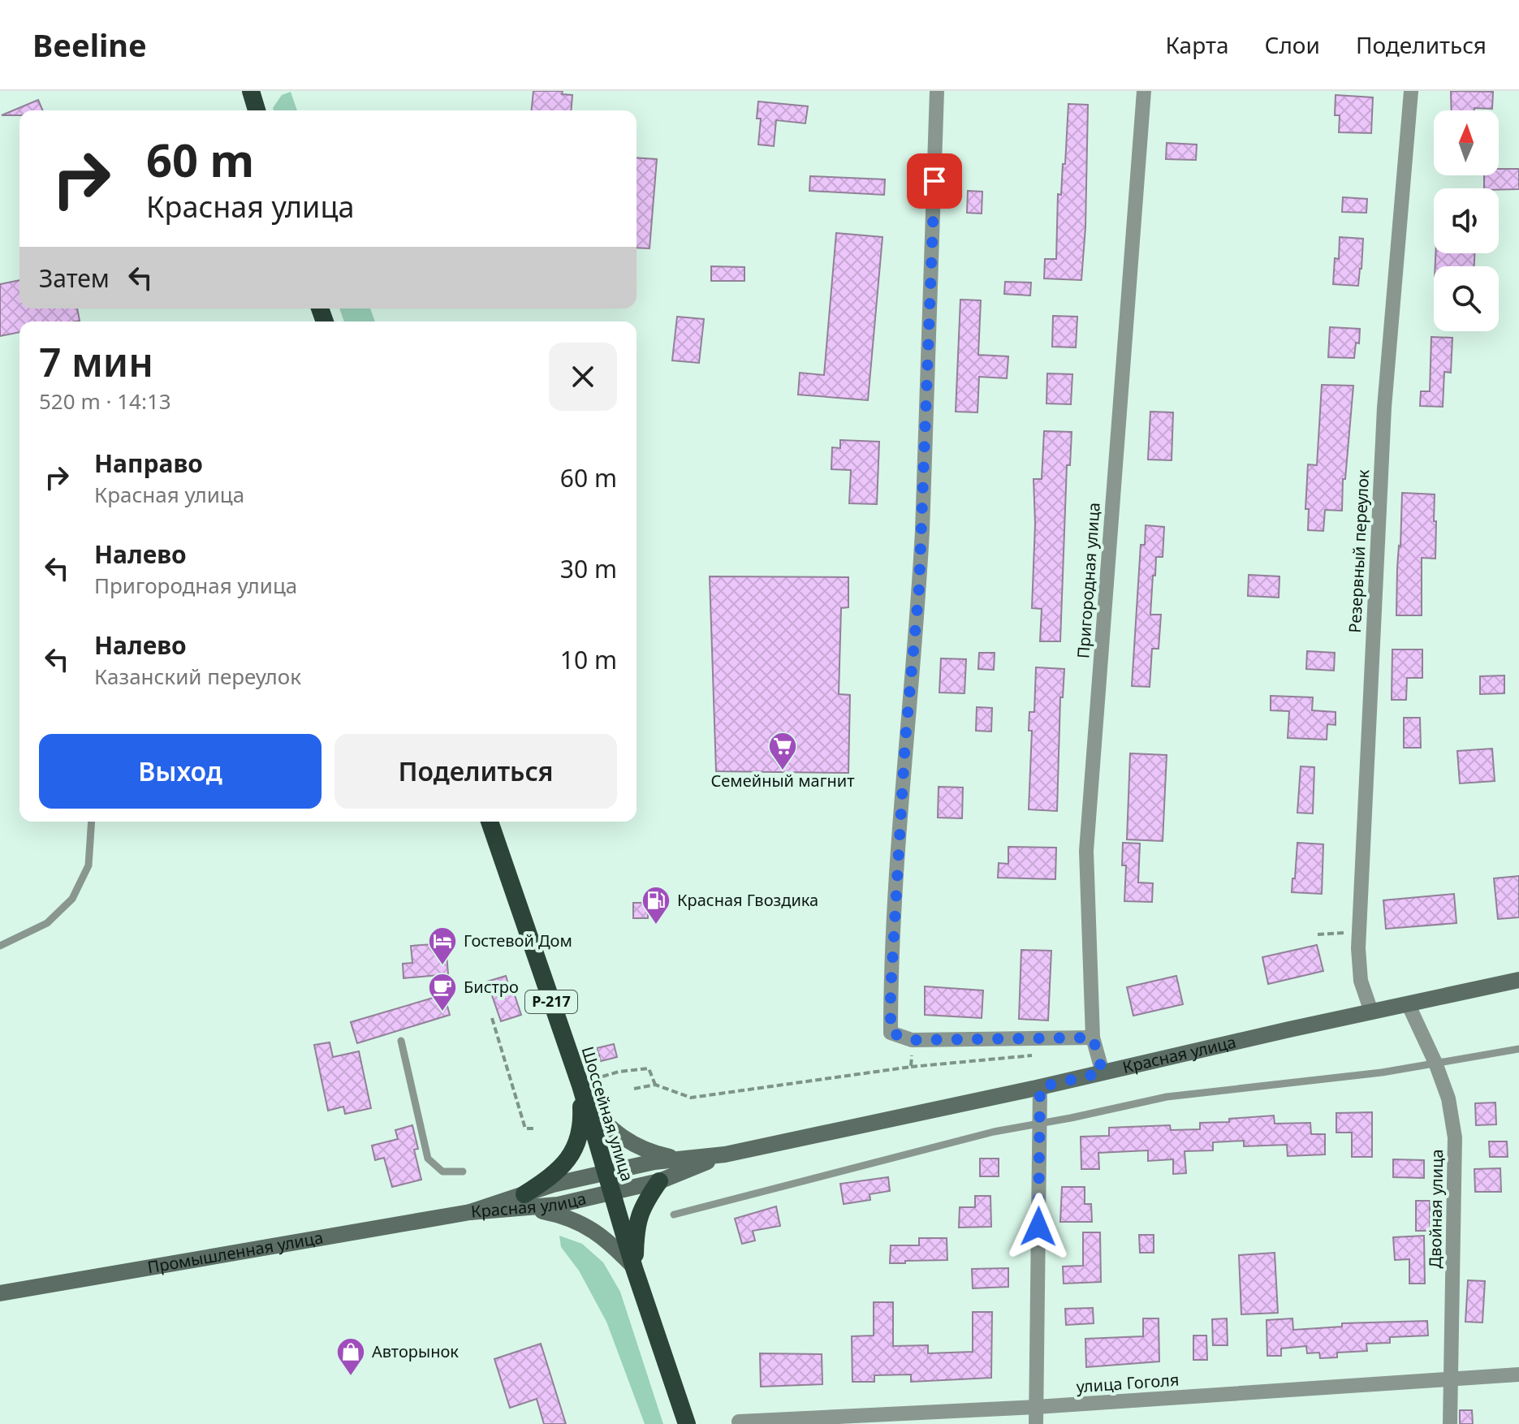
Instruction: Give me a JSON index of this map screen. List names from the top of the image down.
{
  "streets": {
    "highway": ["Р-217", "Шоссейная улица"],
    "main road": ["Красная улица", "Промышленная улица"],
    "street": [
      "Резервный переулок",
      "Пригородная улица",
      "Двойная улица",
      "улица Гоголя"
    ]
  },
  "crossings": [
    ["Резервный переулок", "Красная улица"],
    ["Пригородная улица", "Красная улица"],
    ["Красная улица", "Шоссейная улица"],
    ["Красная улица", "Двойная улица"],
    ["Красная улица", "Промышленная улица"],
    ["Двойная улица", "улица Гоголя"]
  ],
  "places": {
    "supermarket": ["Семейный магнит"],
    "fuel station": ["Красная Гвоздика"],
    "hotel": ["Гостевой Дом"],
    "cafe": ["Бистро"],
    "shop": ["Авторынок"]
  },
  "north": "top",
  "page": {
    "header": "Beeline",
    "nav": ["Карта", "Слои", "Поделиться"],
    "turn": ["60 m", "Красная улица"],
    "then": "Затем",
    "heading": ["7 мин", "520 m · 14:13"],
    "list": [
      {
        "name": "Направо",
        "note": "Красная улица",
        "value": "60 m"
      },
      {
        "name": "Налево",
        "note": "Пригородная улица",
        "value": "30 m"
      },
      {
        "name": "Налево",
        "note": "Казанский переулок",
        "value": "10 m"
      }
    ],
    "buttons": ["Выход", "Поделиться"]
  }
}
